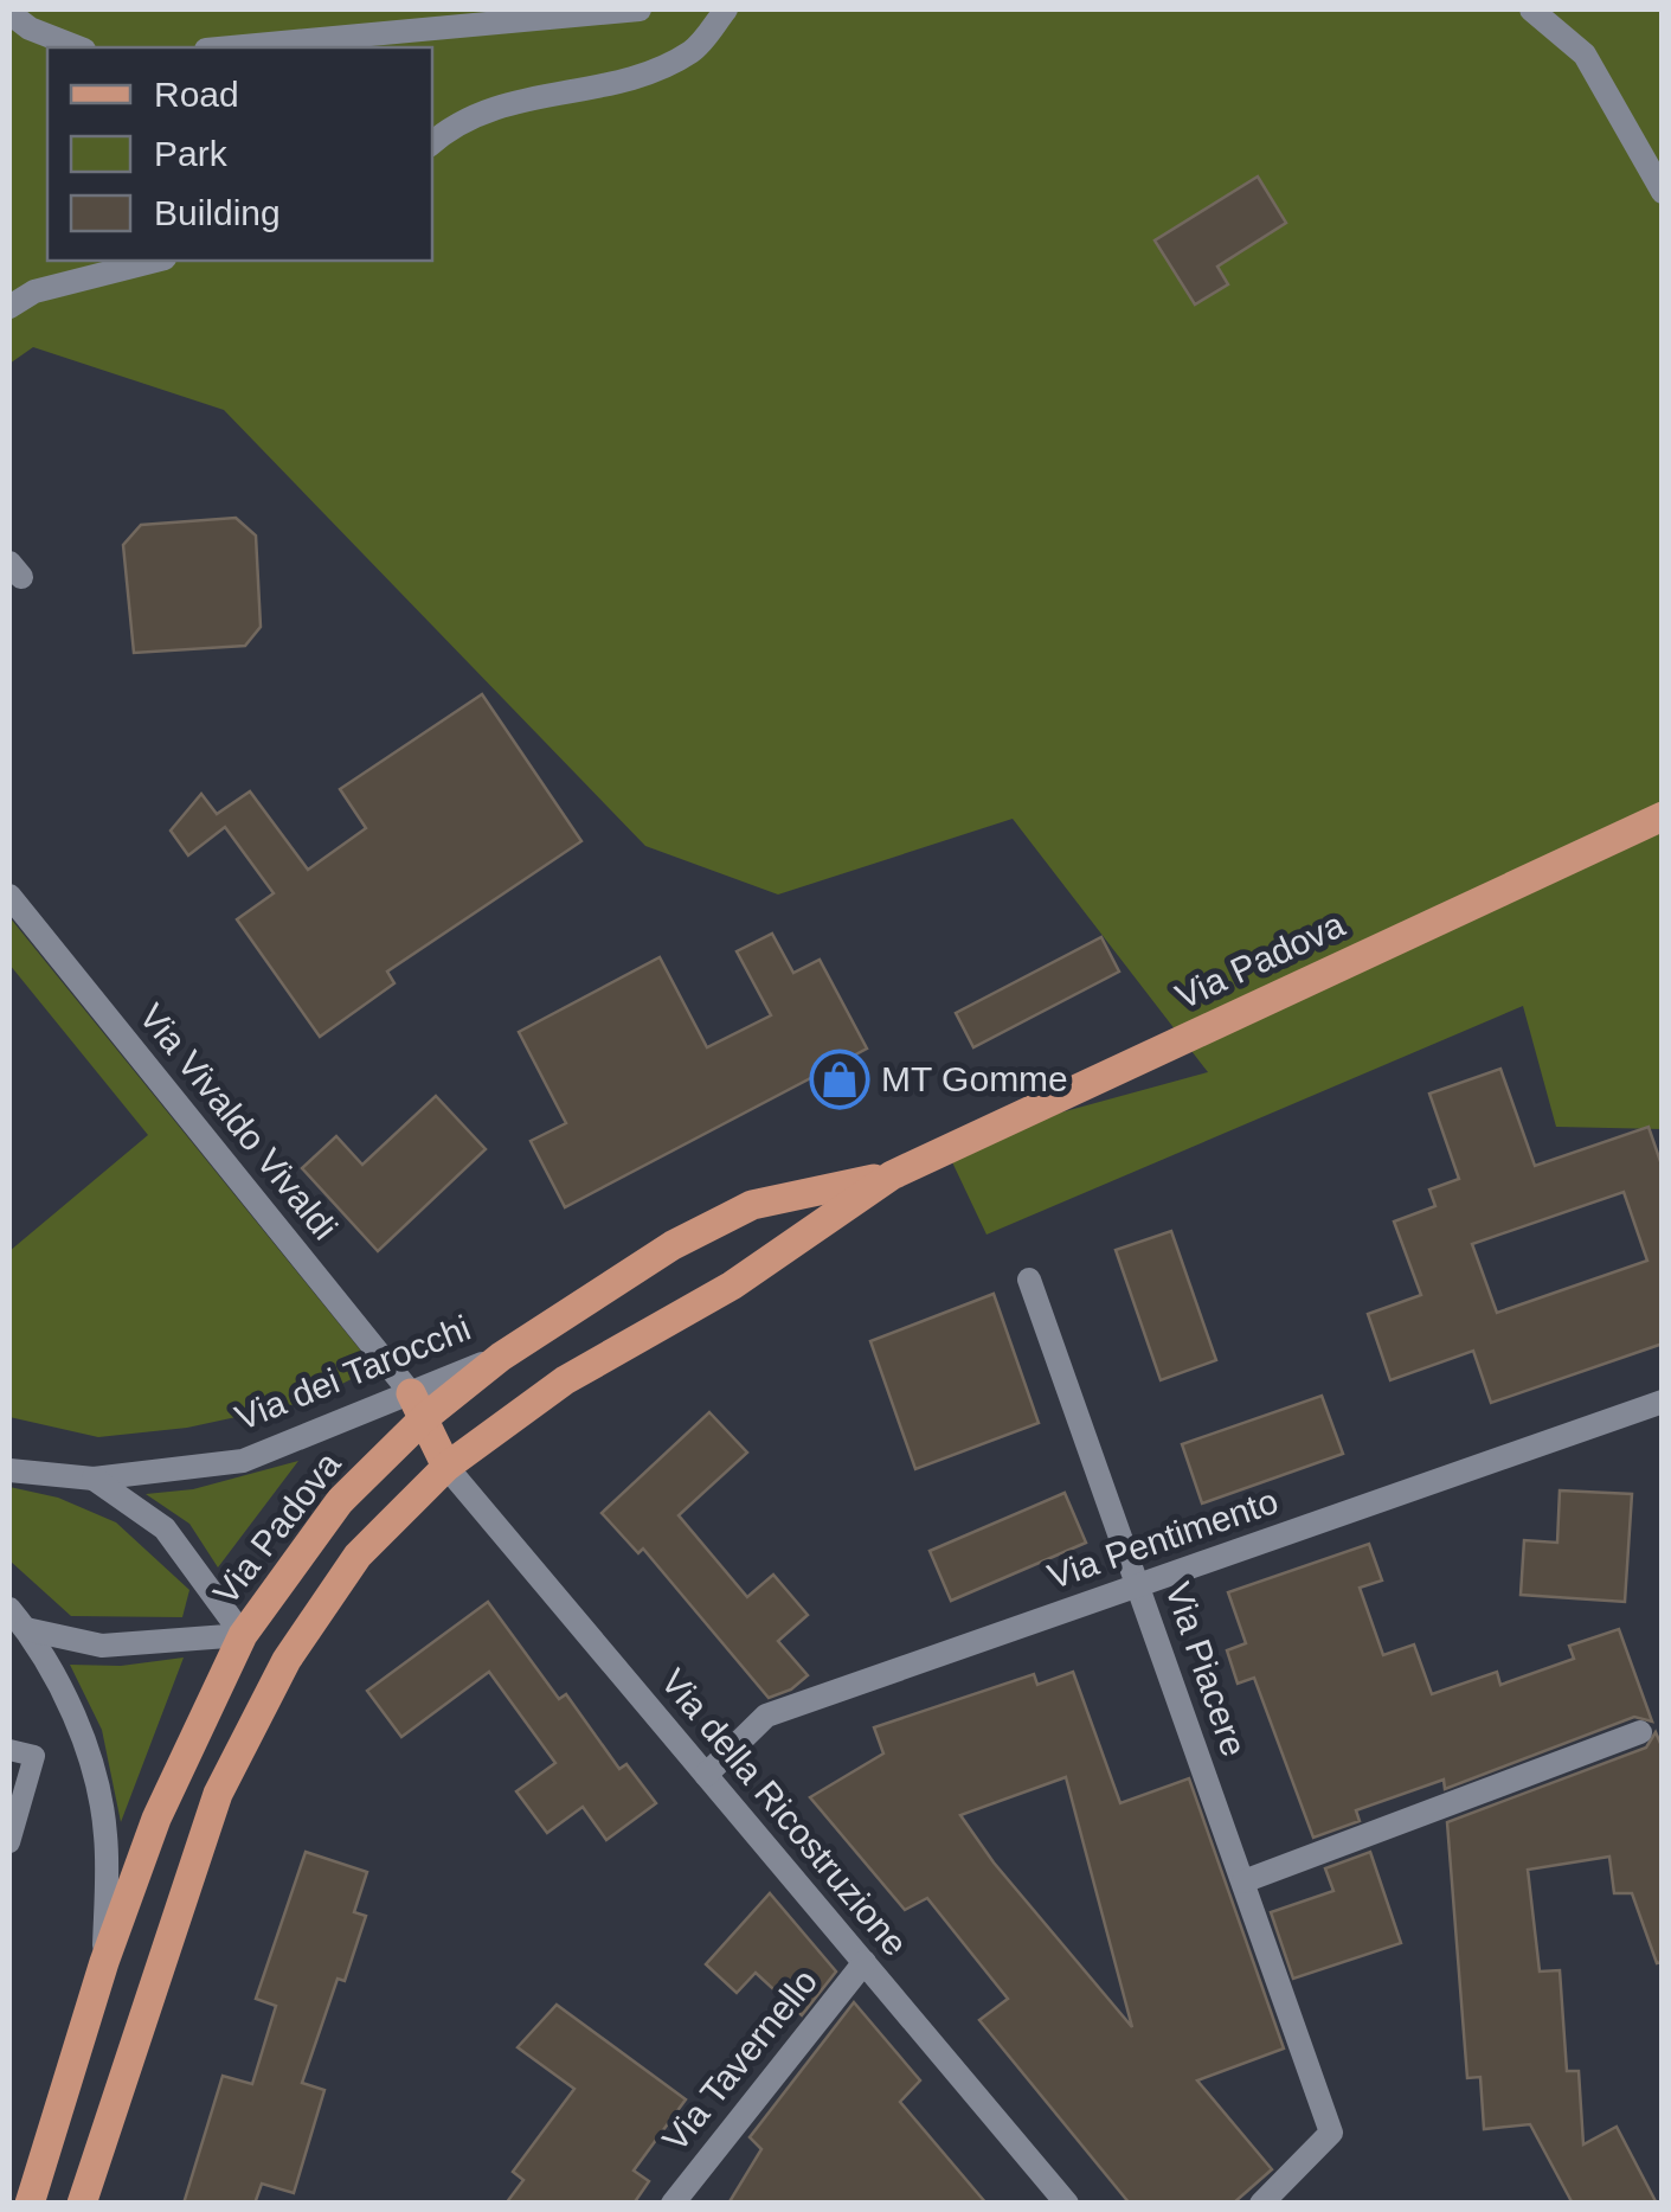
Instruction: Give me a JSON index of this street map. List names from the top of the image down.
{
  "streets": {
    "main road": ["Via Padova", "Via dei Tarocchi"],
    "street": [
      "Via Vivaldo Vivaldi",
      "Via Pentimento",
      "Via Piacere",
      "Via della Ricostruzione",
      "Via Tavernello"
    ]
  },
  "crossings": [
    ["Via Padova", "Via Vivaldo Vivaldi"],
    ["Via Padova", "Via dei Tarocchi"],
    ["Via Padova", "Via della Ricostruzione"],
    ["Via Vivaldo Vivaldi", "Via dei Tarocchi"],
    ["Via Pentimento", "Via Piacere"],
    ["Via Pentimento", "Via della Ricostruzione"],
    ["Via della Ricostruzione", "Via Tavernello"]
  ],
  "places": {
    "shop": ["MT Gomme"]
  },
  "legend": ["Road", "Park", "Building"]
}
